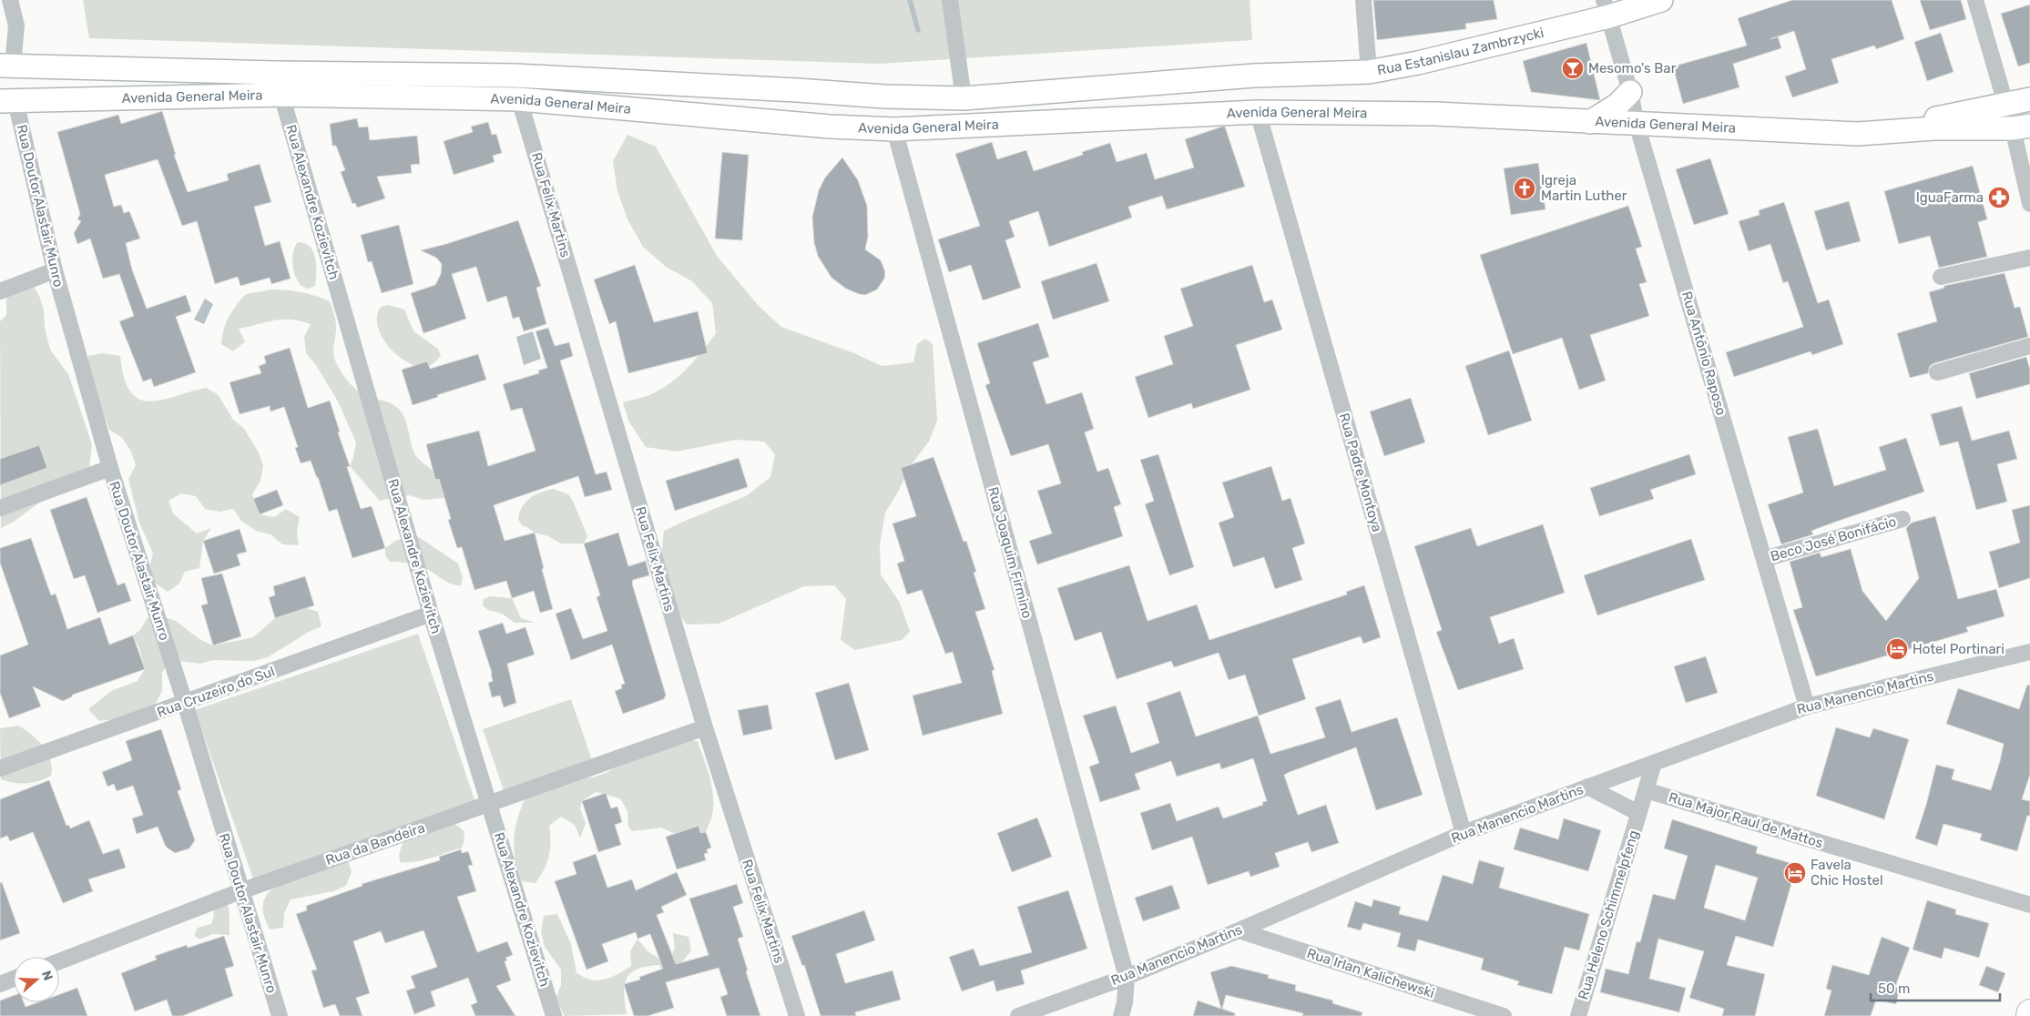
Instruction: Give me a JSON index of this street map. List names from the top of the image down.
{
  "streets": {
    "main road": ["Rua Estanislau Zambrzycki", "Avenida General Meira"],
    "street": [
      "Rua Alexandre Kozievitch",
      "Rua Felix Martins",
      "Rua Doutor Alastair Munro",
      "Rua Antônio Raposo",
      "Rua Padre Montoya",
      "Beco José Bonifácio",
      "Rua Joaquim Firmino",
      "Rua Cruzeiro do Sul",
      "Rua Manencio Martins",
      "Rua Major Raul de Mattos",
      "Rua da Bandeira",
      "Rua Heleno Schimmelpfeng",
      "Rua Irlan Kalichewski"
    ]
  },
  "crossings": [
    ["Rua Estanislau Zambrzycki", "Avenida General Meira"],
    ["Rua Estanislau Zambrzycki", "Rua Antônio Raposo"],
    ["Avenida General Meira", "Rua Alexandre Kozievitch"],
    ["Avenida General Meira", "Rua Felix Martins"],
    ["Avenida General Meira", "Rua Doutor Alastair Munro"],
    ["Avenida General Meira", "Rua Antônio Raposo"],
    ["Avenida General Meira", "Rua Padre Montoya"],
    ["Avenida General Meira", "Rua Joaquim Firmino"],
    ["Rua Alexandre Kozievitch", "Rua Cruzeiro do Sul"],
    ["Rua Alexandre Kozievitch", "Rua da Bandeira"],
    ["Rua Felix Martins", "Rua da Bandeira"],
    ["Rua Doutor Alastair Munro", "Rua Cruzeiro do Sul"],
    ["Rua Doutor Alastair Munro", "Rua da Bandeira"],
    ["Rua Antônio Raposo", "Beco José Bonifácio"],
    ["Rua Antônio Raposo", "Rua Manencio Martins"],
    ["Rua Padre Montoya", "Rua Manencio Martins"],
    ["Rua Joaquim Firmino", "Rua Manencio Martins"],
    ["Rua Manencio Martins", "Rua Heleno Schimmelpfeng"],
    ["Rua Manencio Martins", "Rua Irlan Kalichewski"],
    ["Rua Major Raul de Mattos", "Rua Heleno Schimmelpfeng"]
  ],
  "places": {
    "bar": ["Mesomo's Bar"],
    "church": ["Igreja Martin Luther"],
    "pharmacy": ["IguaFarma"],
    "hotel": ["Hotel Portinari", "Favela Chic Hostel"]
  },
  "scale_bar": "50 m",
  "north": "right"
}
